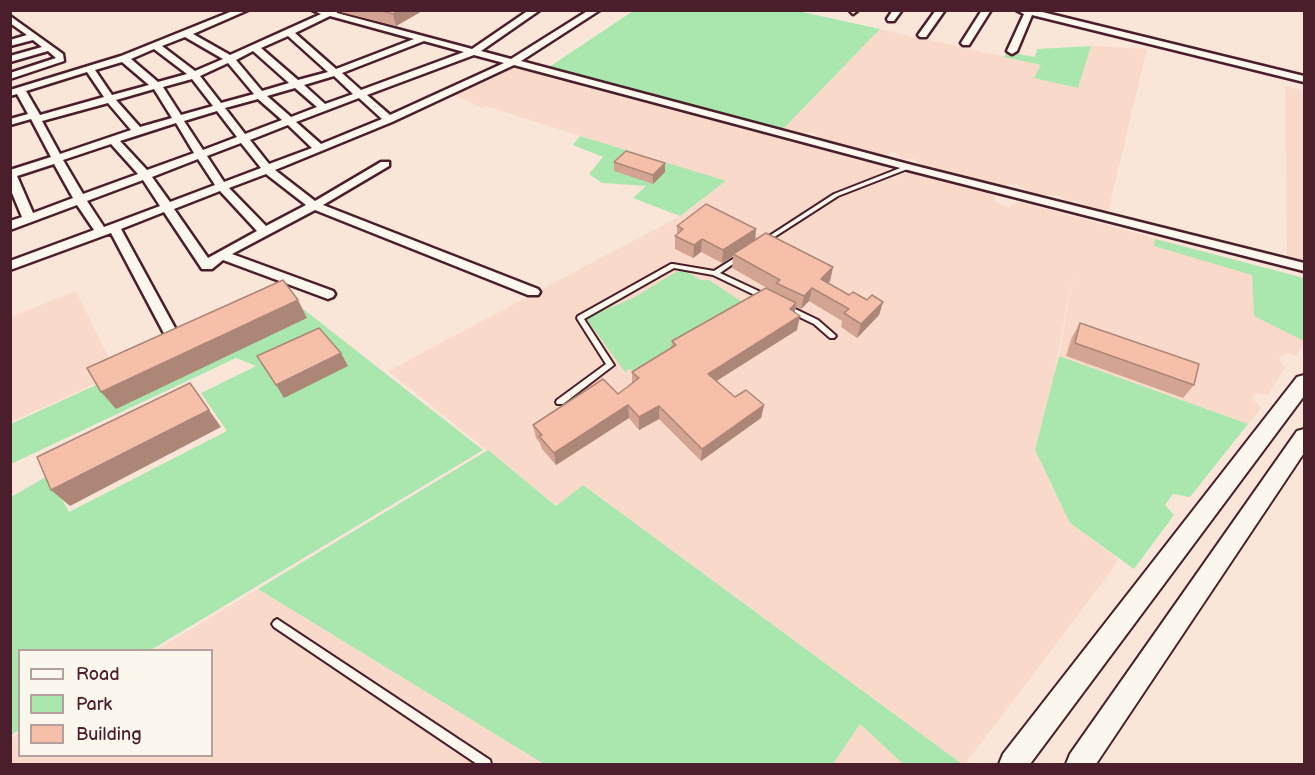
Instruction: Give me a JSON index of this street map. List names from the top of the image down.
{
  "legend": ["Road", "Park", "Building"]
}
